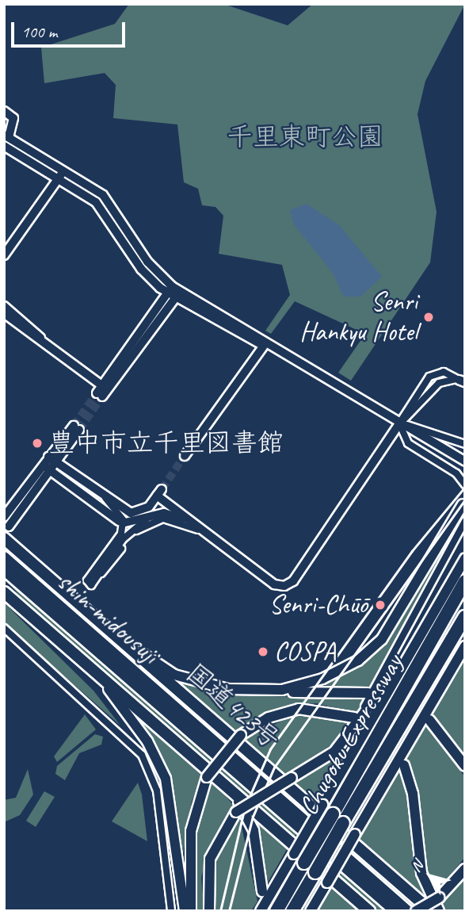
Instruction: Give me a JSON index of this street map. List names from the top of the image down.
{
  "streets": {
    "highway": ["shin-midousuji", "国道423号", "Chugoku Expressway"]
  },
  "parks": ["千里東町公園"],
  "places": [
    "Senri Hankyu Hotel",
    "豊中市立千里図書館",
    "Senri-Chūō",
    "COSPA"
  ],
  "scale_bar": "100 m",
  "north": "top left"
}
